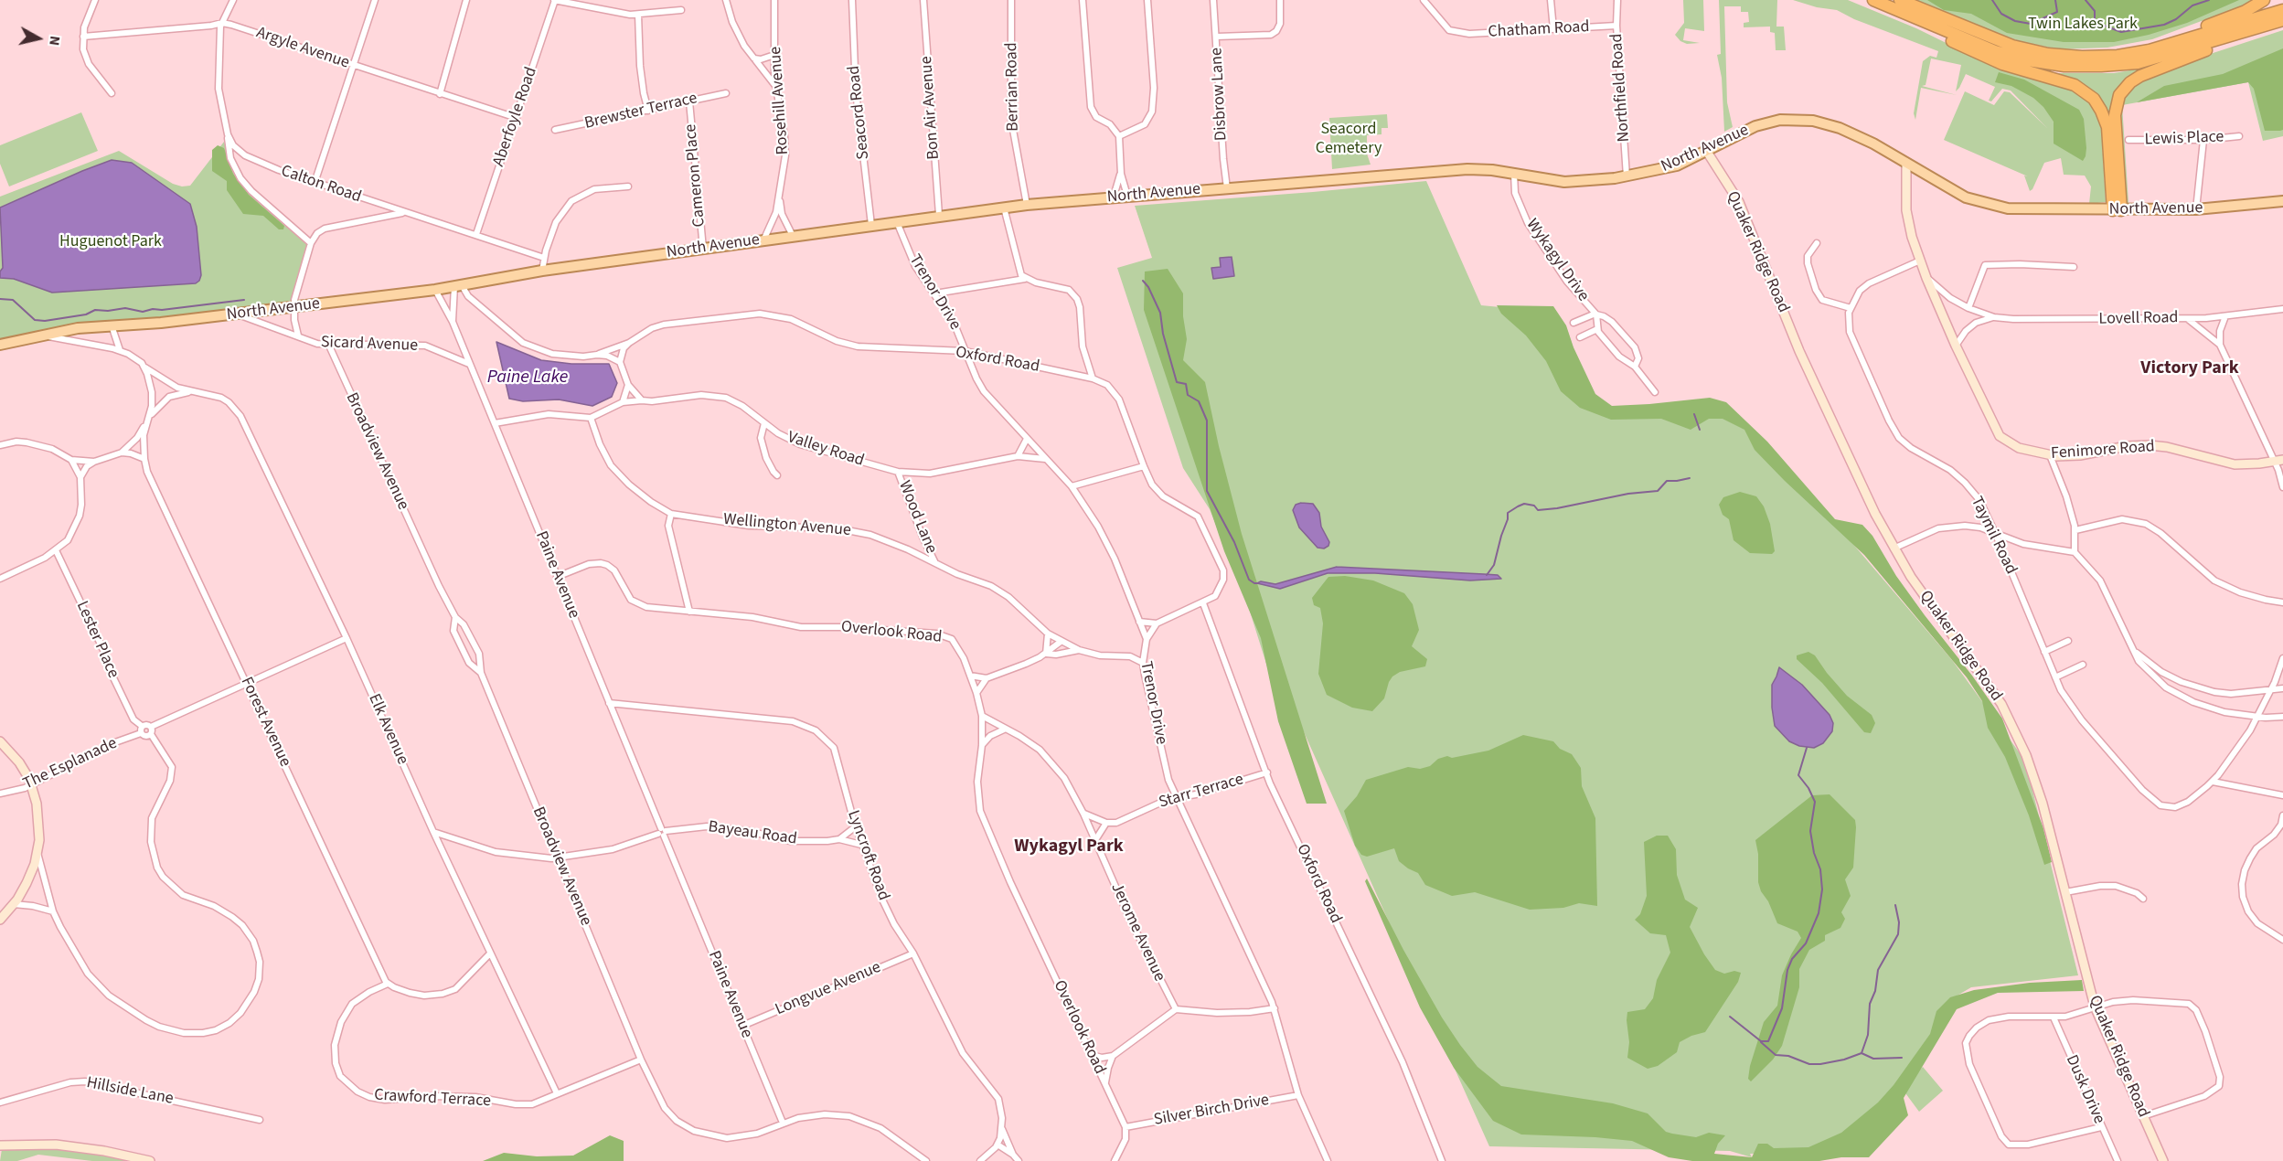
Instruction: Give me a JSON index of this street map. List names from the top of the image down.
{
  "streets": {
    "main road": ["North Avenue"],
    "street": [
      "Chatham Road",
      "Argyle Avenue",
      "Berrian Road",
      "Northfield Road",
      "Disbrow Lane",
      "Rosehill Avenue",
      "Bon Air Avenue",
      "Brewster Terrace",
      "Seacord Road",
      "Aberfoyle Road",
      "Lewis Place",
      "Cameron Place",
      "Calton Road",
      "Quaker Ridge Road",
      "Wykagyl Drive",
      "Trenor Drive",
      "Lovell Road",
      "Sicard Avenue",
      "Oxford Road",
      "Valley Road",
      "Fenimore Road",
      "Broadview Avenue",
      "Wood Lane",
      "Wellington Avenue",
      "Taymil Road",
      "Paine Avenue",
      "Overlook Road",
      "Lester Place",
      "Forest Avenue",
      "Elk Avenue",
      "The Esplanade",
      "Starr Terrace",
      "Bayeau Road",
      "Lyncroft Road",
      "Jerome Avenue",
      "Longvue Avenue",
      "Dusk Drive",
      "Hillside Lane",
      "Crawford Terrace",
      "Silver Birch Drive"
    ]
  },
  "crossings": [
    ["Chatham Road", "Northfield Road"],
    ["Argyle Avenue", "Aberfoyle Road"],
    ["Argyle Avenue", "Calton Road"],
    ["Berrian Road", "North Avenue"],
    ["Northfield Road", "North Avenue"],
    ["Disbrow Lane", "North Avenue"],
    ["Rosehill Avenue", "North Avenue"],
    ["Bon Air Avenue", "North Avenue"],
    ["Brewster Terrace", "Cameron Place"],
    ["Seacord Road", "North Avenue"],
    ["Aberfoyle Road", "Calton Road"],
    ["North Avenue", "Cameron Place"],
    ["North Avenue", "Quaker Ridge Road"],
    ["North Avenue", "Wykagyl Drive"],
    ["North Avenue", "Trenor Drive"],
    ["North Avenue", "Lovell Road"],
    ["North Avenue", "Sicard Avenue"],
    ["North Avenue", "Paine Avenue"],
    ["Trenor Drive", "Oxford Road"],
    ["Trenor Drive", "Valley Road"],
    ["Trenor Drive", "Wellington Avenue"],
    ["Trenor Drive", "Starr Terrace"],
    ["Trenor Drive", "Silver Birch Drive"],
    ["Lovell Road", "Fenimore Road"],
    ["Sicard Avenue", "Broadview Avenue"],
    ["Sicard Avenue", "Paine Avenue"],
    ["Oxford Road", "Starr Terrace"],
    ["Valley Road", "Wood Lane"],
    ["Valley Road", "Wellington Avenue"],
    ["Broadview Avenue", "Bayeau Road"],
    ["Broadview Avenue", "Crawford Terrace"],
    ["Wood Lane", "Wellington Avenue"],
    ["Paine Avenue", "Overlook Road"],
    ["Paine Avenue", "Bayeau Road"],
    ["Paine Avenue", "Lyncroft Road"],
    ["Paine Avenue", "Longvue Avenue"],
    ["Overlook Road", "Jerome Avenue"],
    ["Overlook Road", "Silver Birch Drive"],
    ["Lester Place", "The Esplanade"],
    ["Forest Avenue", "Elk Avenue"],
    ["Forest Avenue", "Crawford Terrace"],
    ["Elk Avenue", "Bayeau Road"],
    ["Elk Avenue", "Crawford Terrace"],
    ["Bayeau Road", "Lyncroft Road"],
    ["Lyncroft Road", "Longvue Avenue"]
  ],
  "districts": ["Victory Park", "Wykagyl Park"],
  "water": ["Paine Lake"],
  "parks": ["Twin Lakes Park", "Seacord Cemetery", "Huguenot Park"],
  "north": "right"
}
